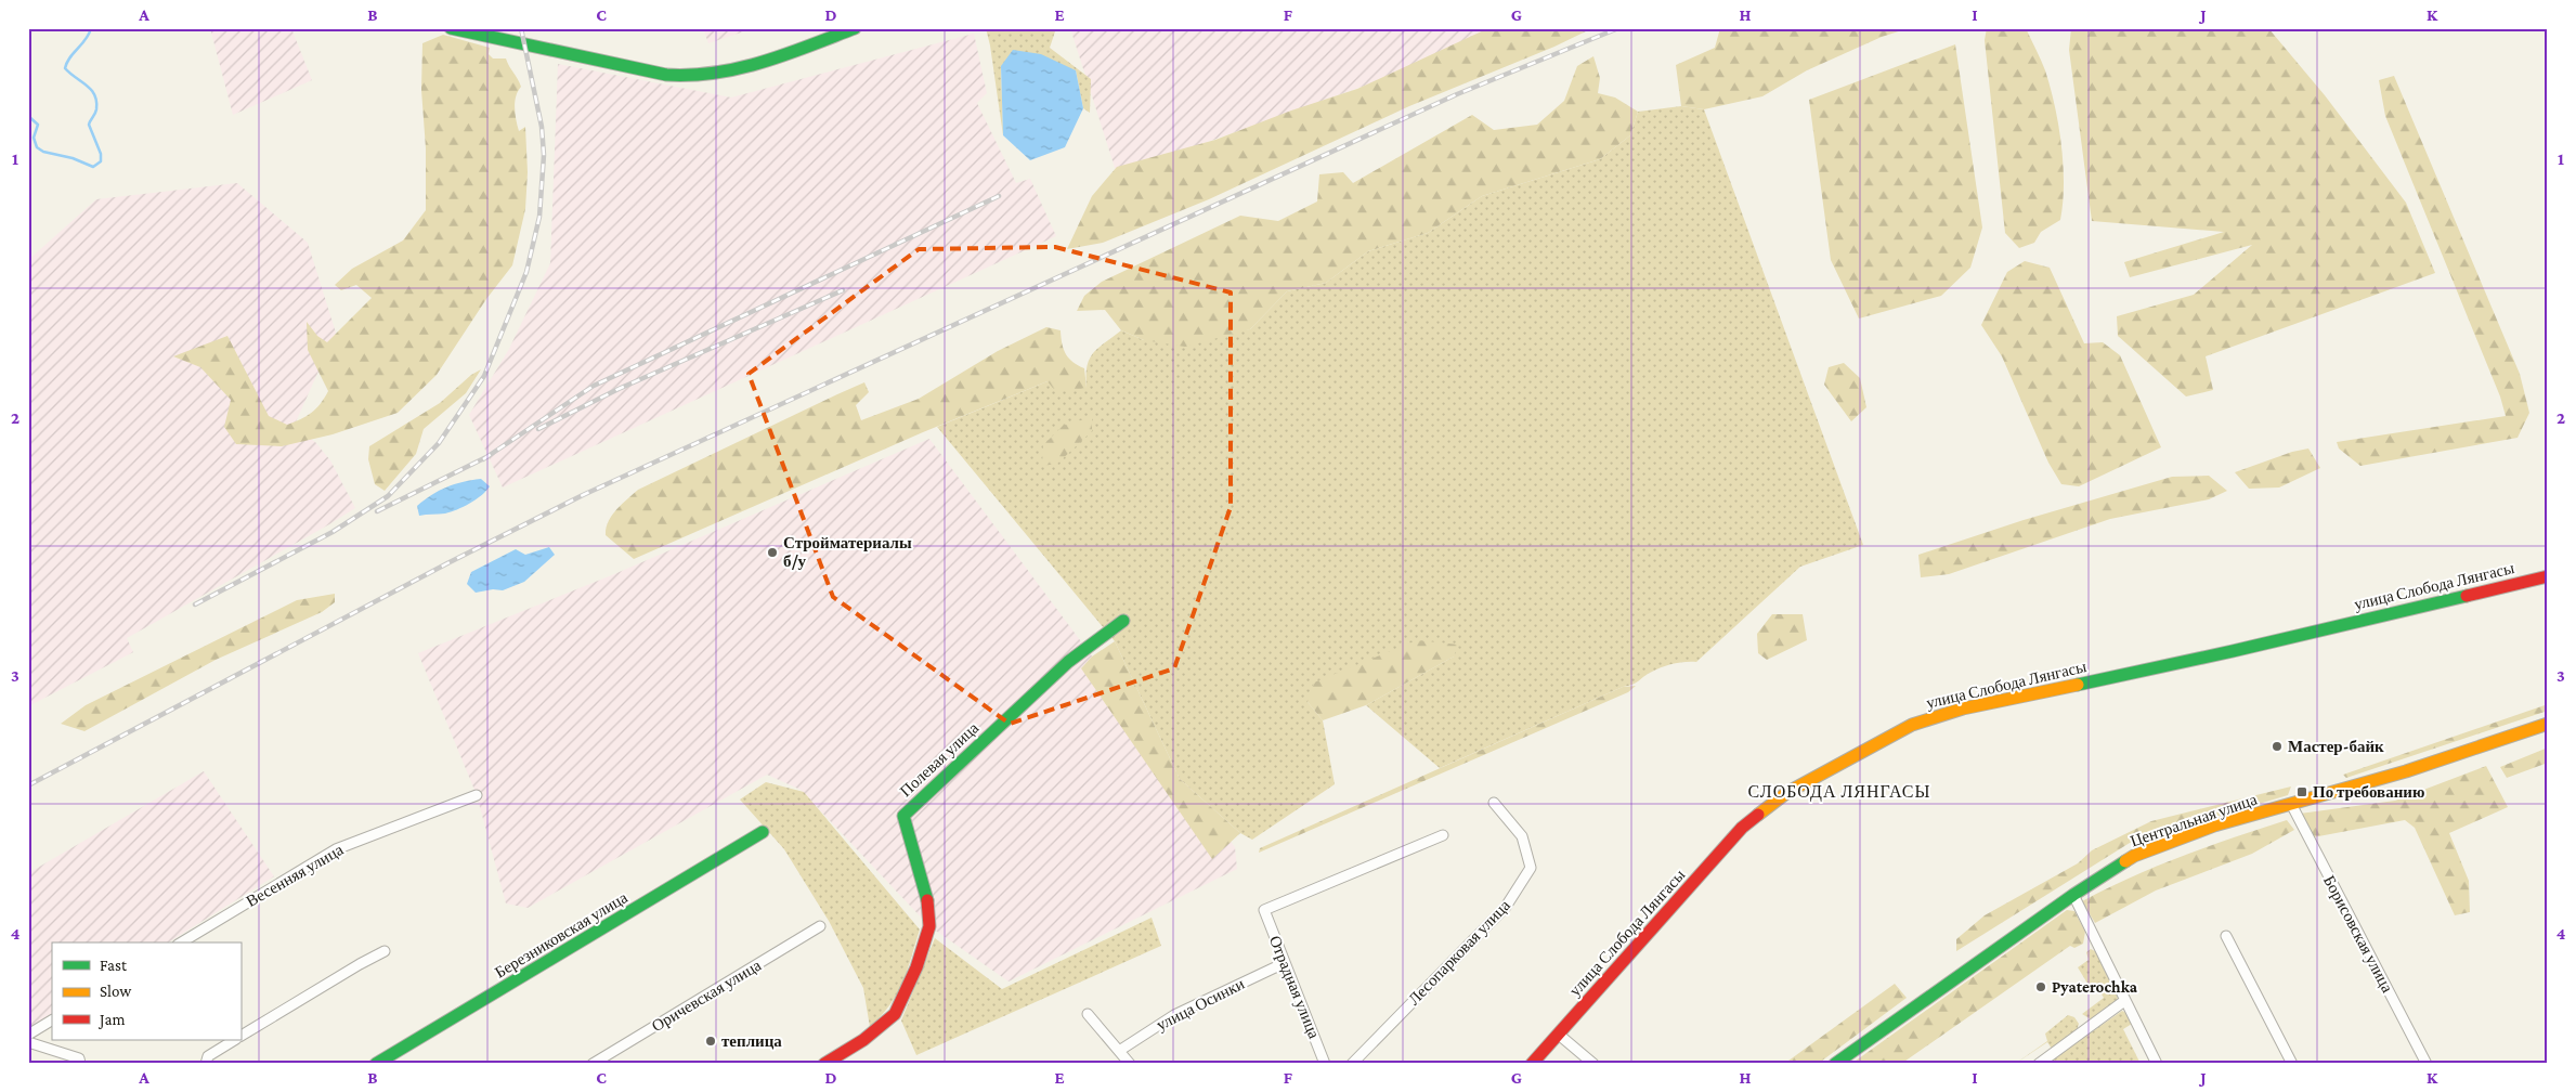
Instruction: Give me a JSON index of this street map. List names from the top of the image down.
{
  "streets": {
    "street": [
      "улица Слобода Лянгасы",
      "Полевая улица",
      "Центральная улица",
      "Весенняя улица",
      "Борисовская улица",
      "Березниковская улица",
      "Лесопарковая улица",
      "Отрадная улица",
      "Оричевская улица",
      "улица Осинки"
    ]
  },
  "crossings": [
    ["Центральная улица", "Борисовская улица"],
    ["Отрадная улица", "улица Осинки"]
  ],
  "districts": ["СЛОБОДА ЛЯНГАСЫ"],
  "places": {
    "other": [
      "Стройматериалы б/у",
      "Мастер-байк",
      "Pyaterochka",
      "теплица"
    ],
    "transit": ["По требованию"]
  },
  "legend": ["Fast", "Slow", "Jam"],
  "grid": {
    "columns": [
      "A",
      "B",
      "C",
      "D",
      "E",
      "F",
      "G",
      "H",
      "I",
      "J",
      "K"
    ],
    "rows": [
      "1",
      "2",
      "3",
      "4"
    ]
  }
}
